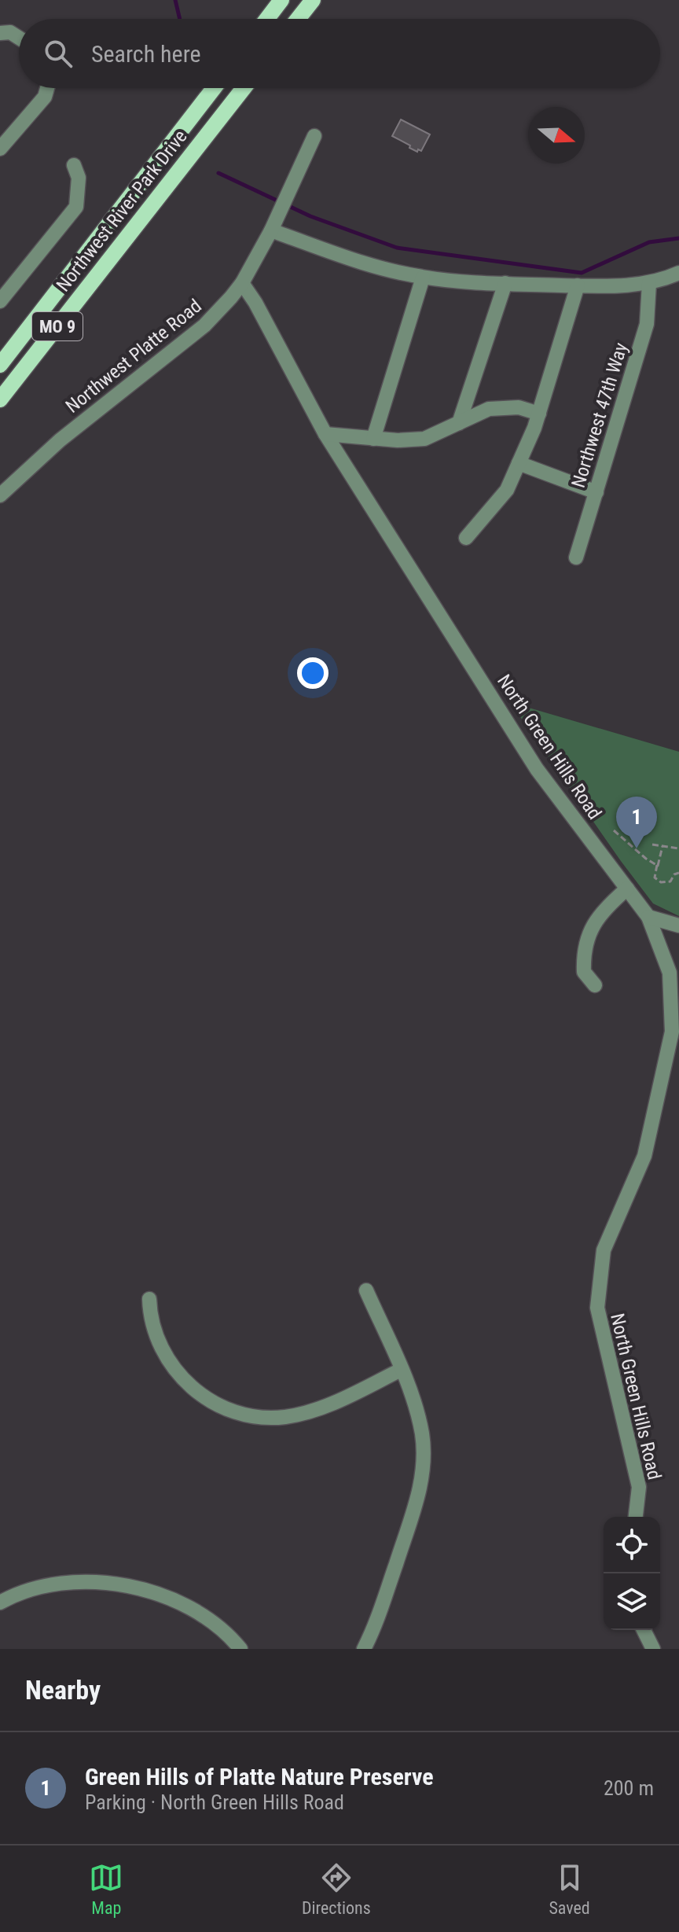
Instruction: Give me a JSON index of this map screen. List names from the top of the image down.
{
  "streets": {
    "main road": ["Northwest River Park Drive", "MO 9"],
    "street": ["Northwest Platte Road", "Northwest 47th Way", "North Green Hills Road"]
  },
  "crossings": [
    ["Northwest Platte Road", "North Green Hills Road"]
  ],
  "north": "right",
  "page": {
    "search": "Search here",
    "pins": "1",
    "heading": "Nearby",
    "list": [
      {
        "mark": "1",
        "name": "Green Hills of Platte Nature Preserve",
        "note": "Parking · North Green Hills Road",
        "value": "200 m"
      }
    ],
    "nav": ["Map", "Directions", "Saved"]
  }
}
